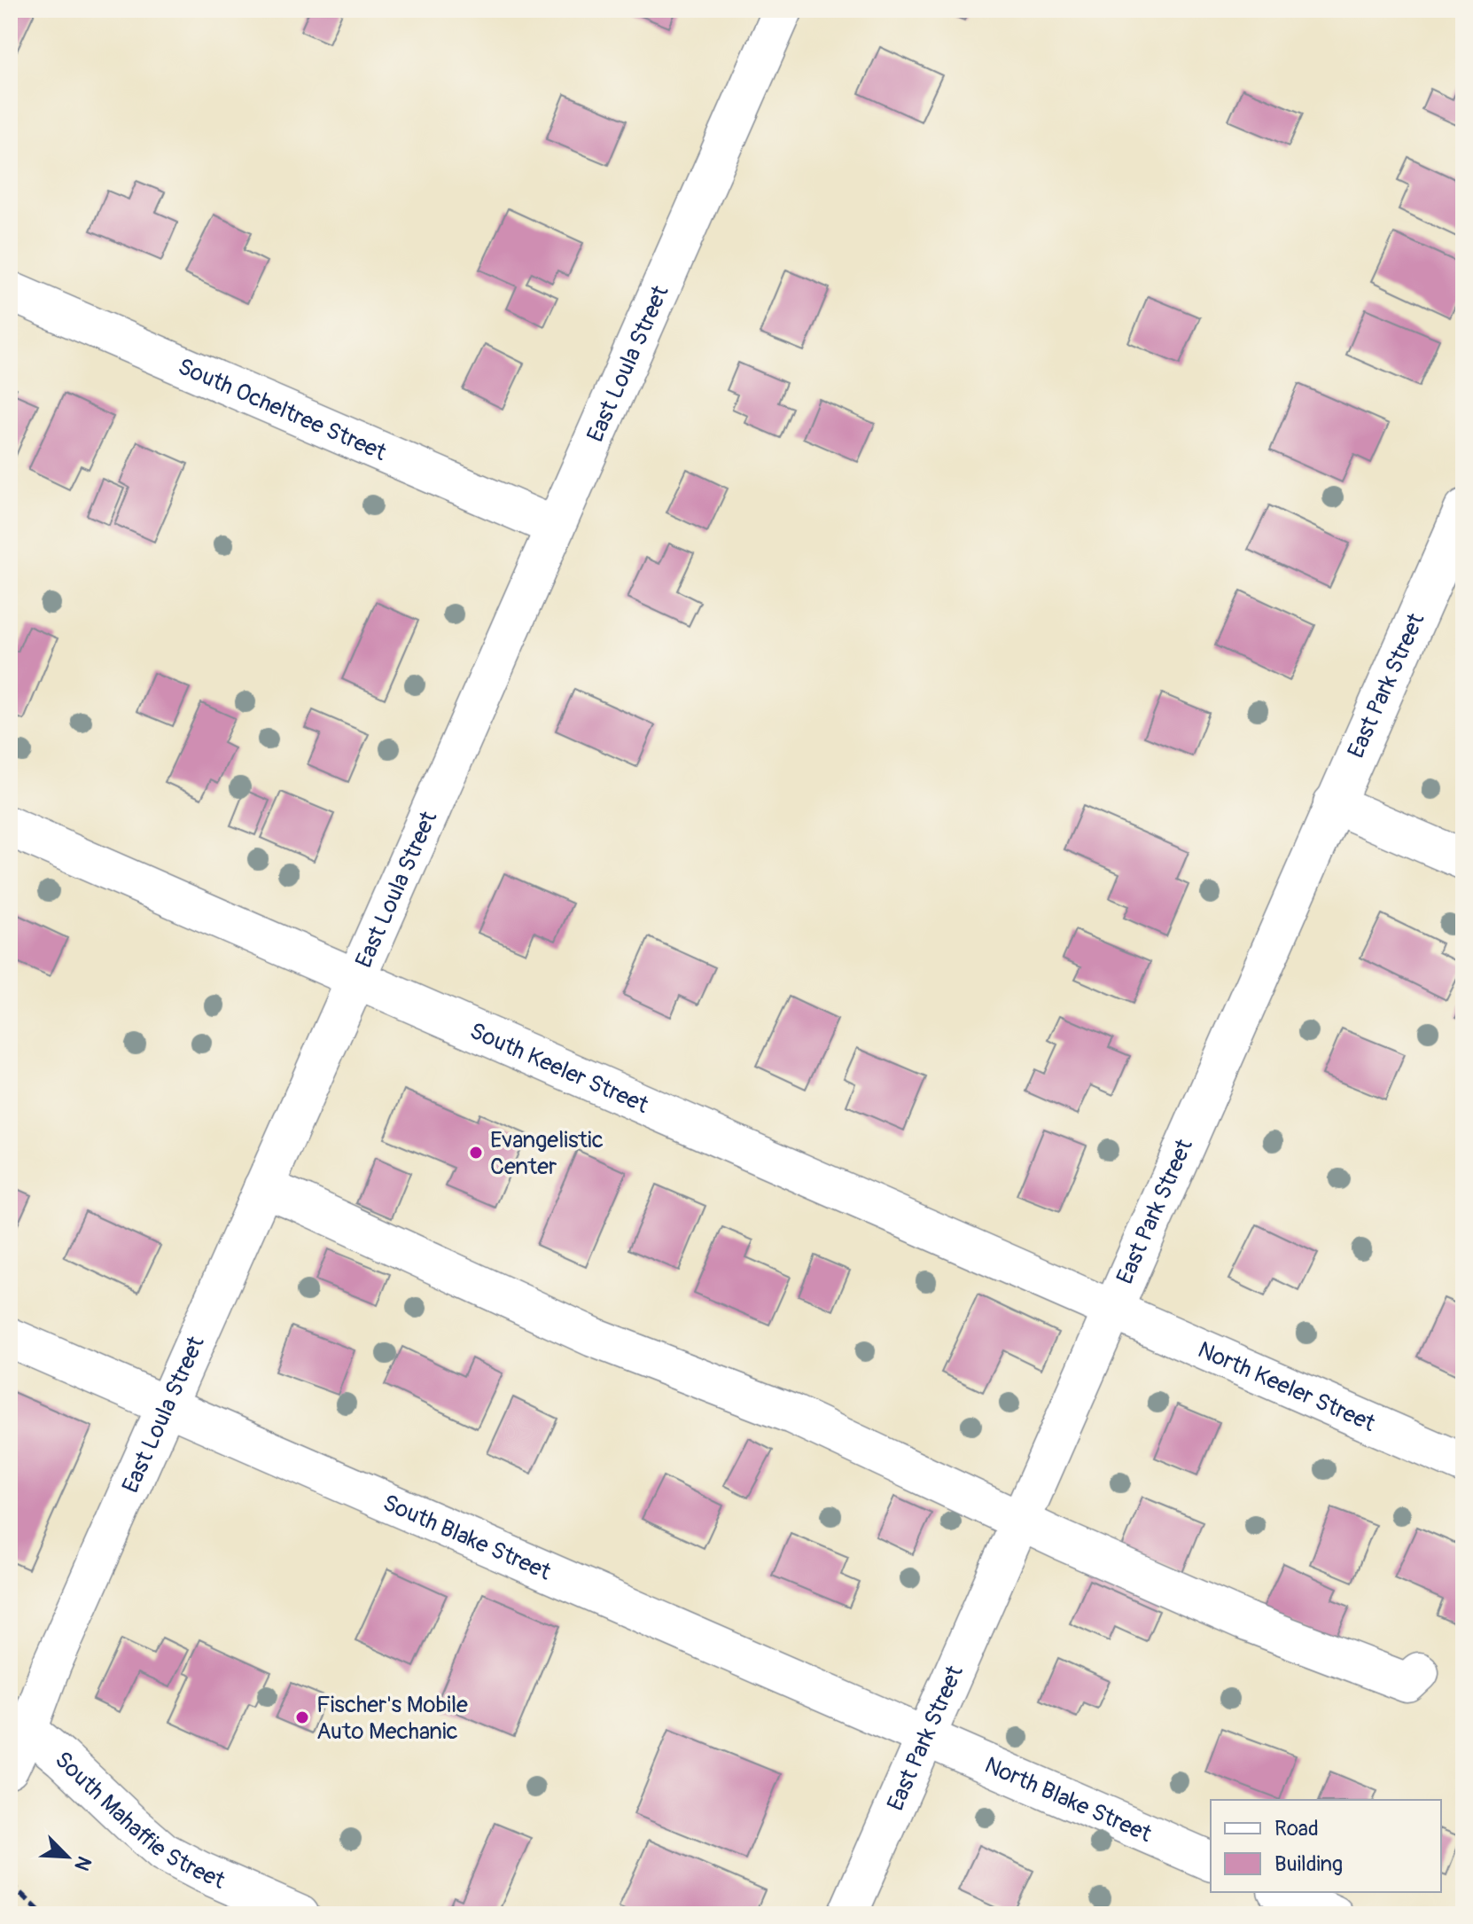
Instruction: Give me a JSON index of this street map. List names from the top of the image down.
{
  "streets": {
    "street": [
      "East Loula Street",
      "South Ocheltree Street",
      "East Park Street",
      "South Keeler Street",
      "North Keeler Street",
      "South Blake Street",
      "North Blake Street",
      "South Mahaffie Street"
    ]
  },
  "crossings": [
    ["East Loula Street", "South Ocheltree Street"],
    ["East Loula Street", "South Keeler Street"],
    ["East Loula Street", "South Blake Street"],
    ["East Loula Street", "South Mahaffie Street"],
    ["East Park Street", "South Keeler Street"],
    ["East Park Street", "North Keeler Street"],
    ["East Park Street", "South Blake Street"],
    ["East Park Street", "North Blake Street"],
    ["South Keeler Street", "North Keeler Street"],
    ["South Blake Street", "North Blake Street"]
  ],
  "places": ["Evangelistic Center", "Fischer's Mobile Auto Mechanic"],
  "legend": ["Road", "Building"],
  "north": "bottom right"
}
